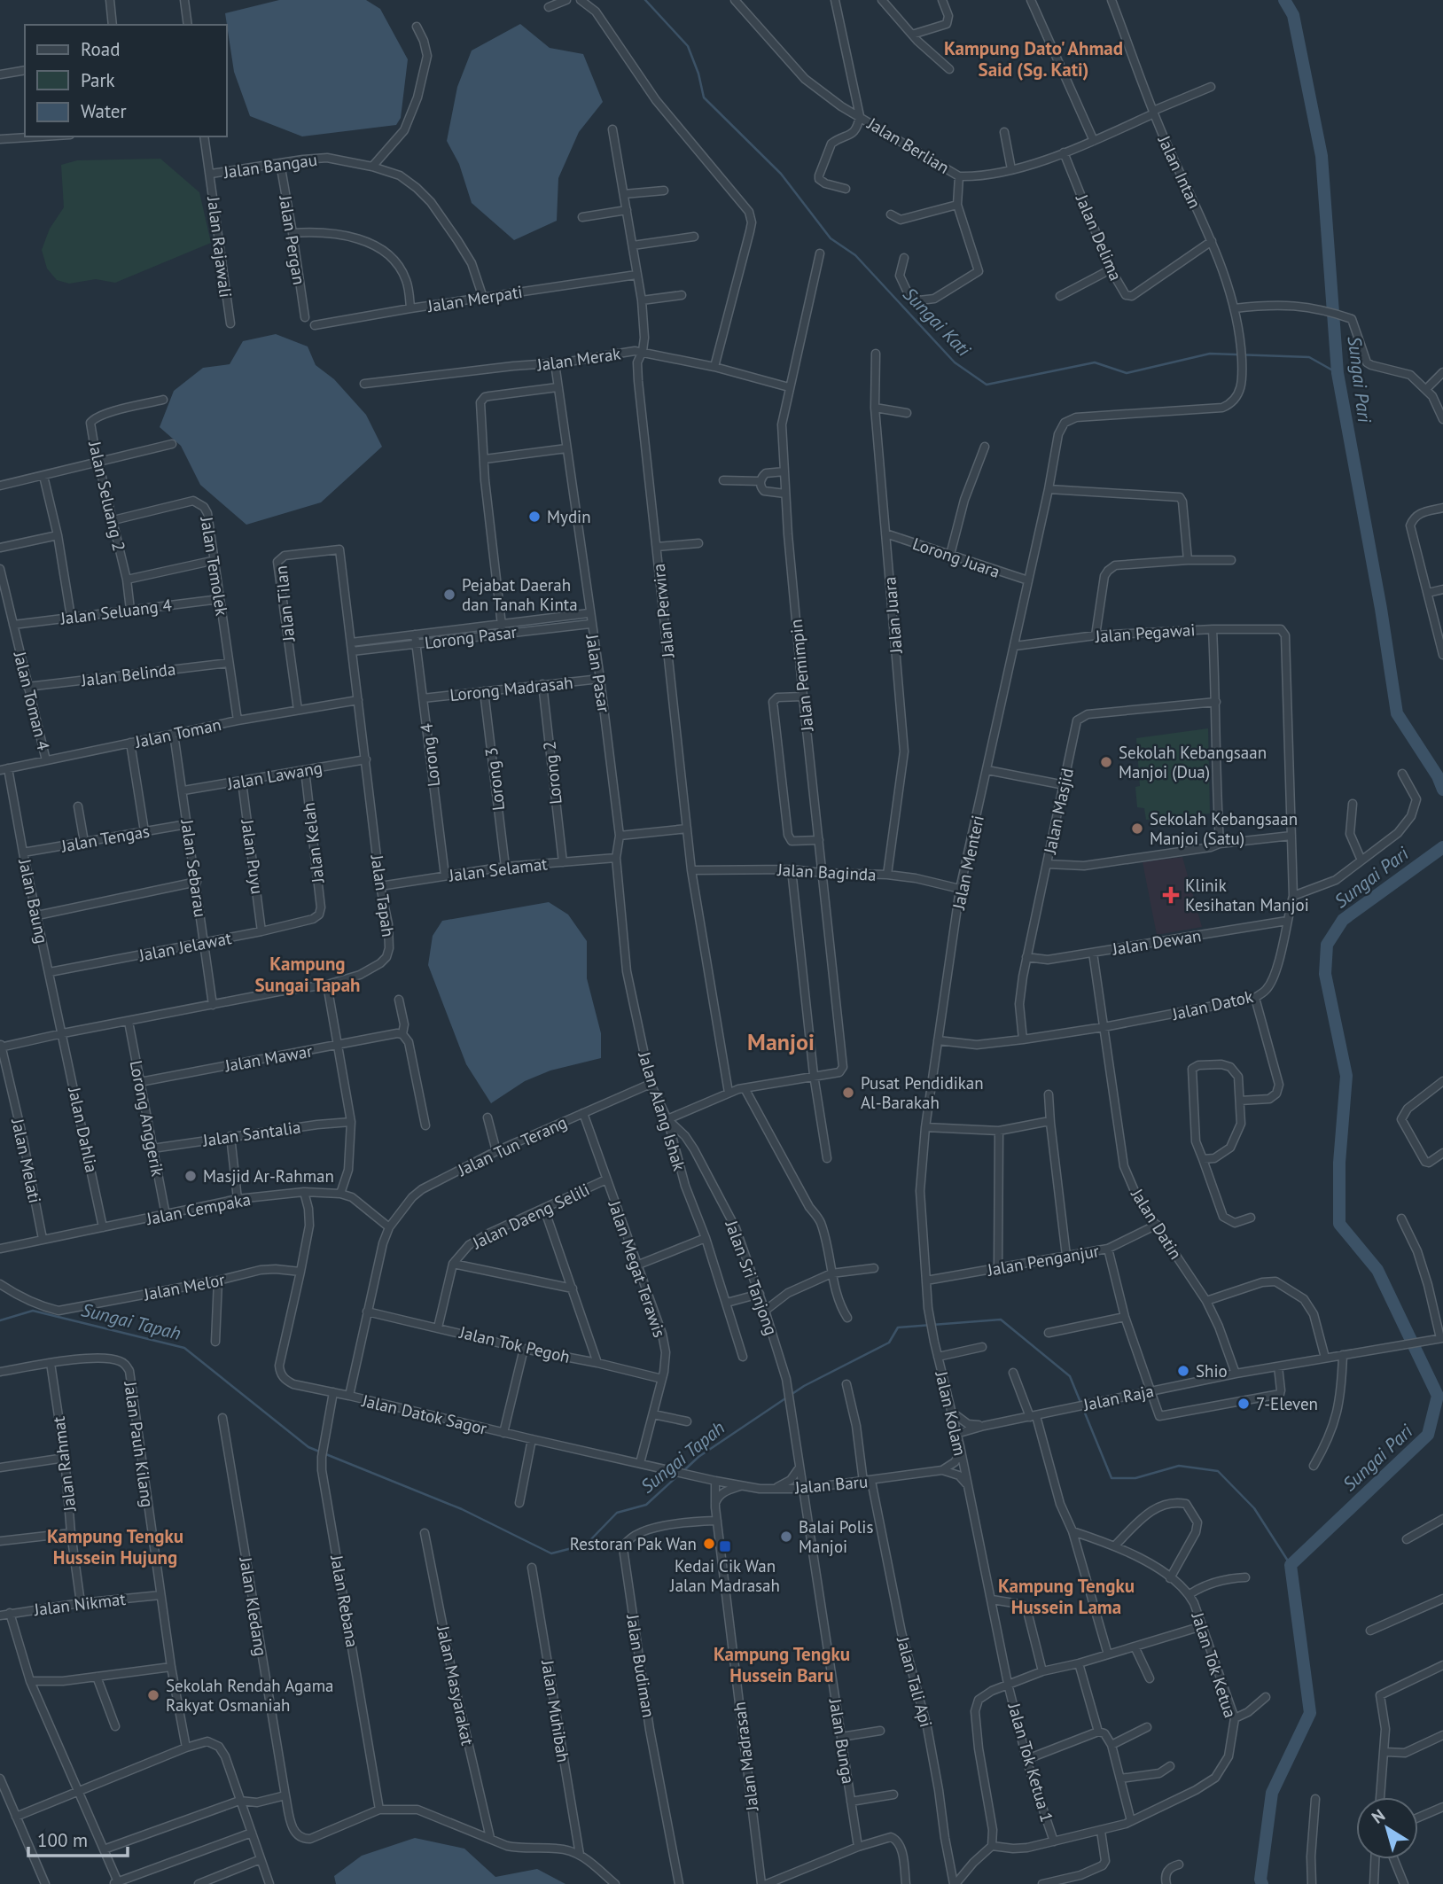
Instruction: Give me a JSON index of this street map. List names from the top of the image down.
{
  "streets": {
    "street": [
      "Jalan Berlian",
      "Jalan Bangau",
      "Jalan Intan",
      "Jalan Delima",
      "Jalan Pergan",
      "Jalan Rajawali",
      "Jalan Merpati",
      "Jalan Merak",
      "Jalan Seluang 2",
      "Lorong Juara",
      "Jalan Temolek",
      "Jalan Tilan",
      "Jalan Perwira",
      "Jalan Seluang 4",
      "Jalan Juara",
      "Jalan Pegawai",
      "Lorong Pasar",
      "Jalan Pasar",
      "Jalan Belinda",
      "Jalan Pemimpin",
      "Lorong Madrasah",
      "Jalan Toman 4",
      "Jalan Toman",
      "Lorong 4",
      "Lorong 2",
      "Jalan Lawang",
      "Lorong 3",
      "Jalan Masjid",
      "Jalan Tengas",
      "Jalan Kelah",
      "Jalan Puyu",
      "Jalan Menteri",
      "Jalan Sebarau",
      "Jalan Selamat",
      "Jalan Baginda",
      "Jalan Tapah",
      "Jalan Baung",
      "Jalan Dewan",
      "Jalan Jelawat",
      "Jalan Datok",
      "Jalan Mawar",
      "Jalan Alang Ishak",
      "Lorong Anggerik",
      "Jalan Dahlia",
      "Jalan Santalia",
      "Jalan Tun Terang",
      "Jalan Melati",
      "Jalan Cempaka",
      "Jalan Daeng Selili",
      "Jalan Datin",
      "Jalan Penganjur",
      "Jalan Megat Terawis",
      "Jalan Sri Tanjong",
      "Jalan Melor",
      "Jalan Tok Pegoh",
      "Jalan Raja",
      "Jalan Kolam",
      "Jalan Datok Sagor",
      "Jalan Pauh Kilang",
      "Jalan Rahmat",
      "Jalan Baru",
      "Jalan Rebana",
      "Jalan Nikmat",
      "Jalan Kledang",
      "Jalan Tok Ketua",
      "Jalan Budiman",
      "Jalan Tali Api",
      "Jalan Masyarakat",
      "Jalan Muhibah",
      "Jalan Bunga",
      "Jalan Madrasah",
      "Jalan Tok Ketua 1"
    ]
  },
  "crossings": [
    ["Jalan Berlian", "Jalan Intan"],
    ["Jalan Berlian", "Jalan Delima"],
    ["Jalan Bangau", "Jalan Pergan"],
    ["Jalan Bangau", "Jalan Rajawali"],
    ["Jalan Bangau", "Jalan Merpati"],
    ["Jalan Intan", "Jalan Delima"],
    ["Jalan Intan", "Jalan Menteri"],
    ["Jalan Merpati", "Jalan Perwira"],
    ["Jalan Merak", "Jalan Perwira"],
    ["Jalan Merak", "Jalan Pasar"],
    ["Jalan Merak", "Jalan Pemimpin"],
    ["Jalan Seluang 2", "Jalan Temolek"],
    ["Jalan Seluang 2", "Jalan Seluang 4"],
    ["Lorong Juara", "Jalan Juara"],
    ["Lorong Juara", "Jalan Menteri"],
    ["Jalan Temolek", "Jalan Seluang 4"],
    ["Jalan Temolek", "Jalan Belinda"],
    ["Jalan Temolek", "Jalan Toman"],
    ["Jalan Tilan", "Jalan Toman"],
    ["Jalan Tilan", "Jalan Tapah"],
    ["Jalan Perwira", "Jalan Baginda"],
    ["Jalan Seluang 4", "Jalan Toman 4"],
    ["Jalan Juara", "Jalan Baginda"],
    ["Jalan Pegawai", "Jalan Menteri"],
    ["Jalan Pegawai", "Jalan Datok"],
    ["Lorong Pasar", "Jalan Pasar"],
    ["Lorong Pasar", "Lorong 4"],
    ["Lorong Pasar", "Jalan Tapah"],
    ["Jalan Pasar", "Lorong Madrasah"],
    ["Jalan Pasar", "Jalan Alang Ishak"],
    ["Jalan Belinda", "Jalan Toman 4"],
    ["Jalan Pemimpin", "Jalan Baginda"],
    ["Lorong Madrasah", "Lorong 4"],
    ["Lorong Madrasah", "Lorong 2"],
    ["Lorong Madrasah", "Lorong 3"],
    ["Jalan Toman 4", "Jalan Toman"],
    ["Jalan Toman", "Jalan Sebarau"],
    ["Jalan Toman", "Jalan Tapah"],
    ["Jalan Toman", "Jalan Baung"],
    ["Lorong 4", "Jalan Selamat"],
    ["Lorong 2", "Jalan Selamat"],
    ["Jalan Lawang", "Jalan Kelah"],
    ["Jalan Lawang", "Jalan Puyu"],
    ["Jalan Lawang", "Jalan Sebarau"],
    ["Jalan Lawang", "Jalan Tapah"],
    ["Lorong 3", "Jalan Selamat"],
    ["Jalan Masjid", "Jalan Dewan"],
    ["Jalan Masjid", "Jalan Datok"],
    ["Jalan Tengas", "Jalan Sebarau"],
    ["Jalan Tengas", "Jalan Baung"],
    ["Jalan Kelah", "Jalan Jelawat"],
    ["Jalan Puyu", "Jalan Jelawat"],
    ["Jalan Menteri", "Jalan Baginda"],
    ["Jalan Menteri", "Jalan Datok"],
    ["Jalan Menteri", "Jalan Penganjur"],
    ["Jalan Menteri", "Jalan Kolam"],
    ["Jalan Sebarau", "Jalan Tapah"],
    ["Jalan Sebarau", "Jalan Jelawat"],
    ["Jalan Selamat", "Jalan Tapah"],
    ["Jalan Selamat", "Jalan Alang Ishak"],
    ["Jalan Tapah", "Jalan Baung"],
    ["Jalan Tapah", "Lorong Anggerik"],
    ["Jalan Tapah", "Jalan Dahlia"],
    ["Jalan Tapah", "Jalan Melati"],
    ["Jalan Baung", "Jalan Jelawat"],
    ["Jalan Baung", "Jalan Dahlia"],
    ["Jalan Dewan", "Jalan Datok"],
    ["Jalan Dewan", "Jalan Datin"],
    ["Jalan Datok", "Jalan Datin"],
    ["Jalan Mawar", "Lorong Anggerik"],
    ["Jalan Alang Ishak", "Jalan Tun Terang"],
    ["Jalan Alang Ishak", "Jalan Sri Tanjong"],
    ["Lorong Anggerik", "Jalan Santalia"],
    ["Lorong Anggerik", "Jalan Cempaka"],
    ["Jalan Dahlia", "Jalan Cempaka"],
    ["Jalan Tun Terang", "Jalan Cempaka"],
    ["Jalan Tun Terang", "Jalan Megat Terawis"],
    ["Jalan Tun Terang", "Jalan Datok Sagor"],
    ["Jalan Melati", "Jalan Cempaka"],
    ["Jalan Cempaka", "Jalan Datok Sagor"],
    ["Jalan Daeng Selili", "Jalan Megat Terawis"],
    ["Jalan Daeng Selili", "Jalan Tok Pegoh"],
    ["Jalan Datin", "Jalan Penganjur"],
    ["Jalan Datin", "Jalan Raja"],
    ["Jalan Megat Terawis", "Jalan Tok Pegoh"],
    ["Jalan Megat Terawis", "Jalan Datok Sagor"],
    ["Jalan Sri Tanjong", "Jalan Bunga"],
    ["Jalan Tok Pegoh", "Jalan Datok Sagor"],
    ["Jalan Raja", "Jalan Kolam"],
    ["Jalan Kolam", "Jalan Baru"],
    ["Jalan Kolam", "Jalan Tok Ketua 1"],
    ["Jalan Datok Sagor", "Jalan Baru"],
    ["Jalan Pauh Kilang", "Jalan Rahmat"],
    ["Jalan Pauh Kilang", "Jalan Nikmat"],
    ["Jalan Rahmat", "Jalan Nikmat"],
    ["Jalan Baru", "Jalan Tali Api"],
    ["Jalan Baru", "Jalan Bunga"],
    ["Jalan Baru", "Jalan Madrasah"],
    ["Jalan Rebana", "Jalan Kledang"],
    ["Jalan Tok Ketua", "Jalan Tok Ketua 1"],
    ["Jalan Budiman", "Jalan Madrasah"]
  ],
  "districts": [
    "Kampung Dato' Ahmad Said (Sg. Kati)",
    "Kampung Sungai Tapah",
    "Manjoi",
    "Kampung Tengku Hussein Hujung",
    "Kampung Tengku Hussein Lama",
    "Kampung Tengku Hussein Baru"
  ],
  "water": ["Sungai Kati", "Sungai Pari", "Sungai Tapah"],
  "places": {
    "other": [
      "Mydin",
      "Pejabat Daerah dan Tanah Kinta",
      "Sekolah Kebangsaan Manjoi (Dua)",
      "Sekolah Kebangsaan Manjoi (Satu)",
      "Pusat Pendidikan Al-Barakah",
      "Masjid Ar-Rahman",
      "Shio",
      "7-Eleven",
      "Balai Polis Manjoi",
      "Restoran Pak Wan",
      "Sekolah Rendah Agama Rakyat Osmaniah"
    ],
    "health": ["Klinik Kesihatan Manjoi"],
    "transit": ["Kedai Cik Wan Jalan Madrasah"]
  },
  "legend": ["Road", "Park", "Water"],
  "scale_bar": "100 m",
  "north": "top left"
}
